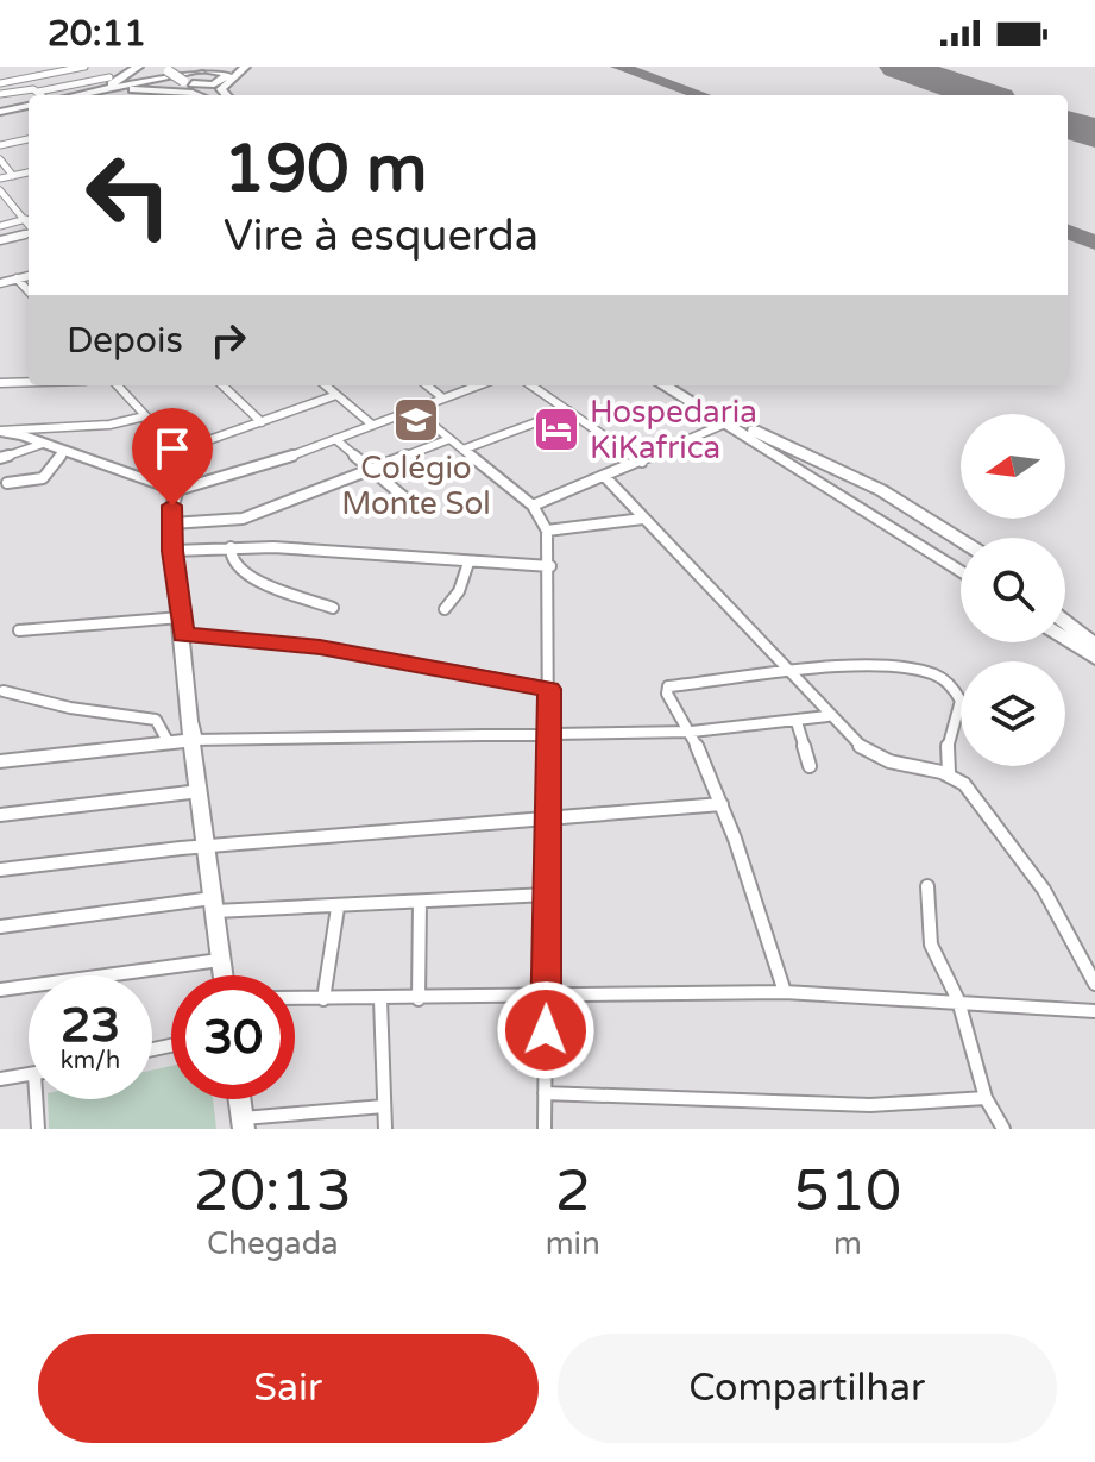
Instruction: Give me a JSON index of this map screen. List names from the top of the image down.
{
  "places": {
    "school or university": ["Colégio Monte Sol"],
    "hotel": ["Hospedaria KiKafrica"]
  },
  "north": "left",
  "page": {
    "status": "20:11",
    "turn": ["190 m", "Vire à esquerda"],
    "then": "Depois",
    "speed": "23 km/h",
    "limit": "30",
    "eta": [
      "20:13",
      "Chegada",
      "2",
      "min",
      "510",
      "m"
    ],
    "buttons": ["Sair", "Compartilhar"]
  }
}
